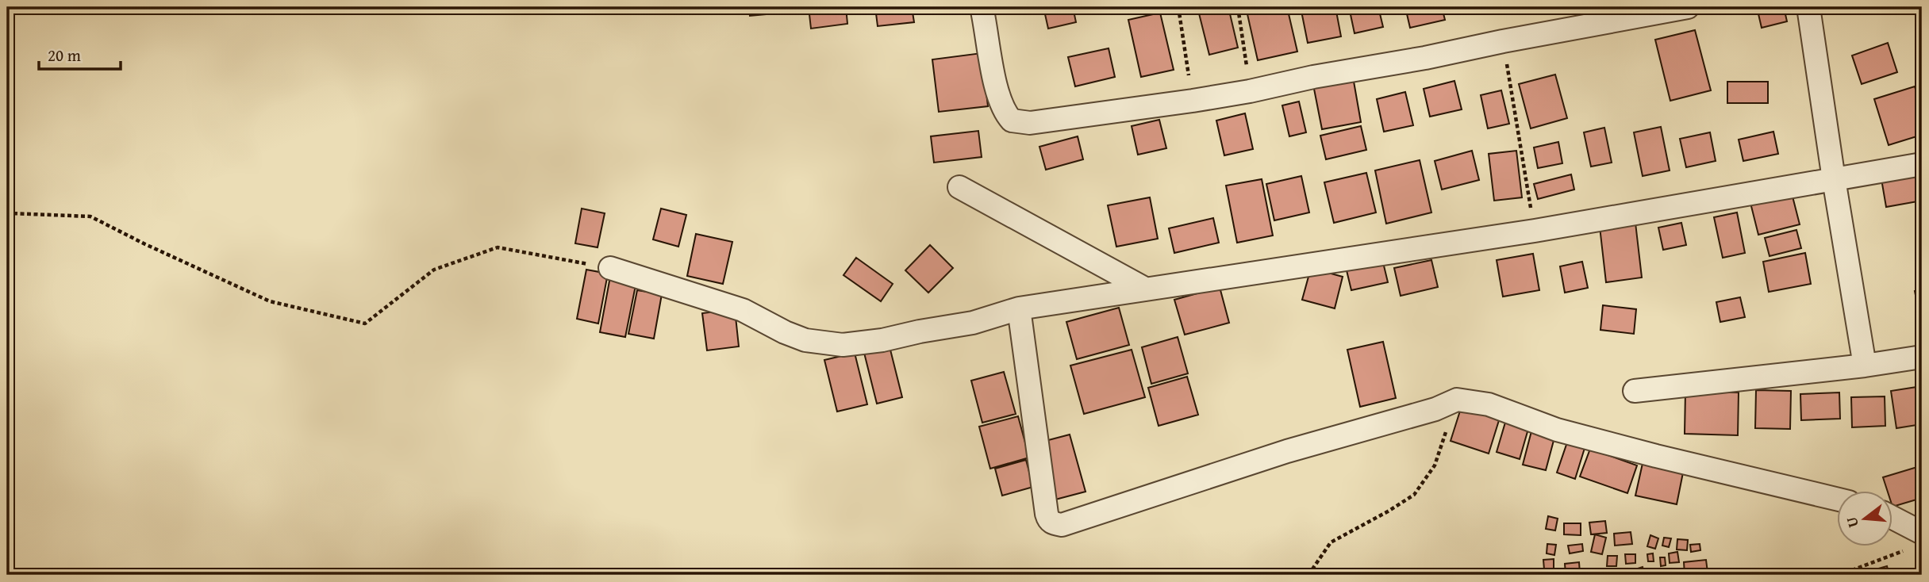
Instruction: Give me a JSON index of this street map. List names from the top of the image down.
{
  "scale_bar": "20 m",
  "north": "left"
}
